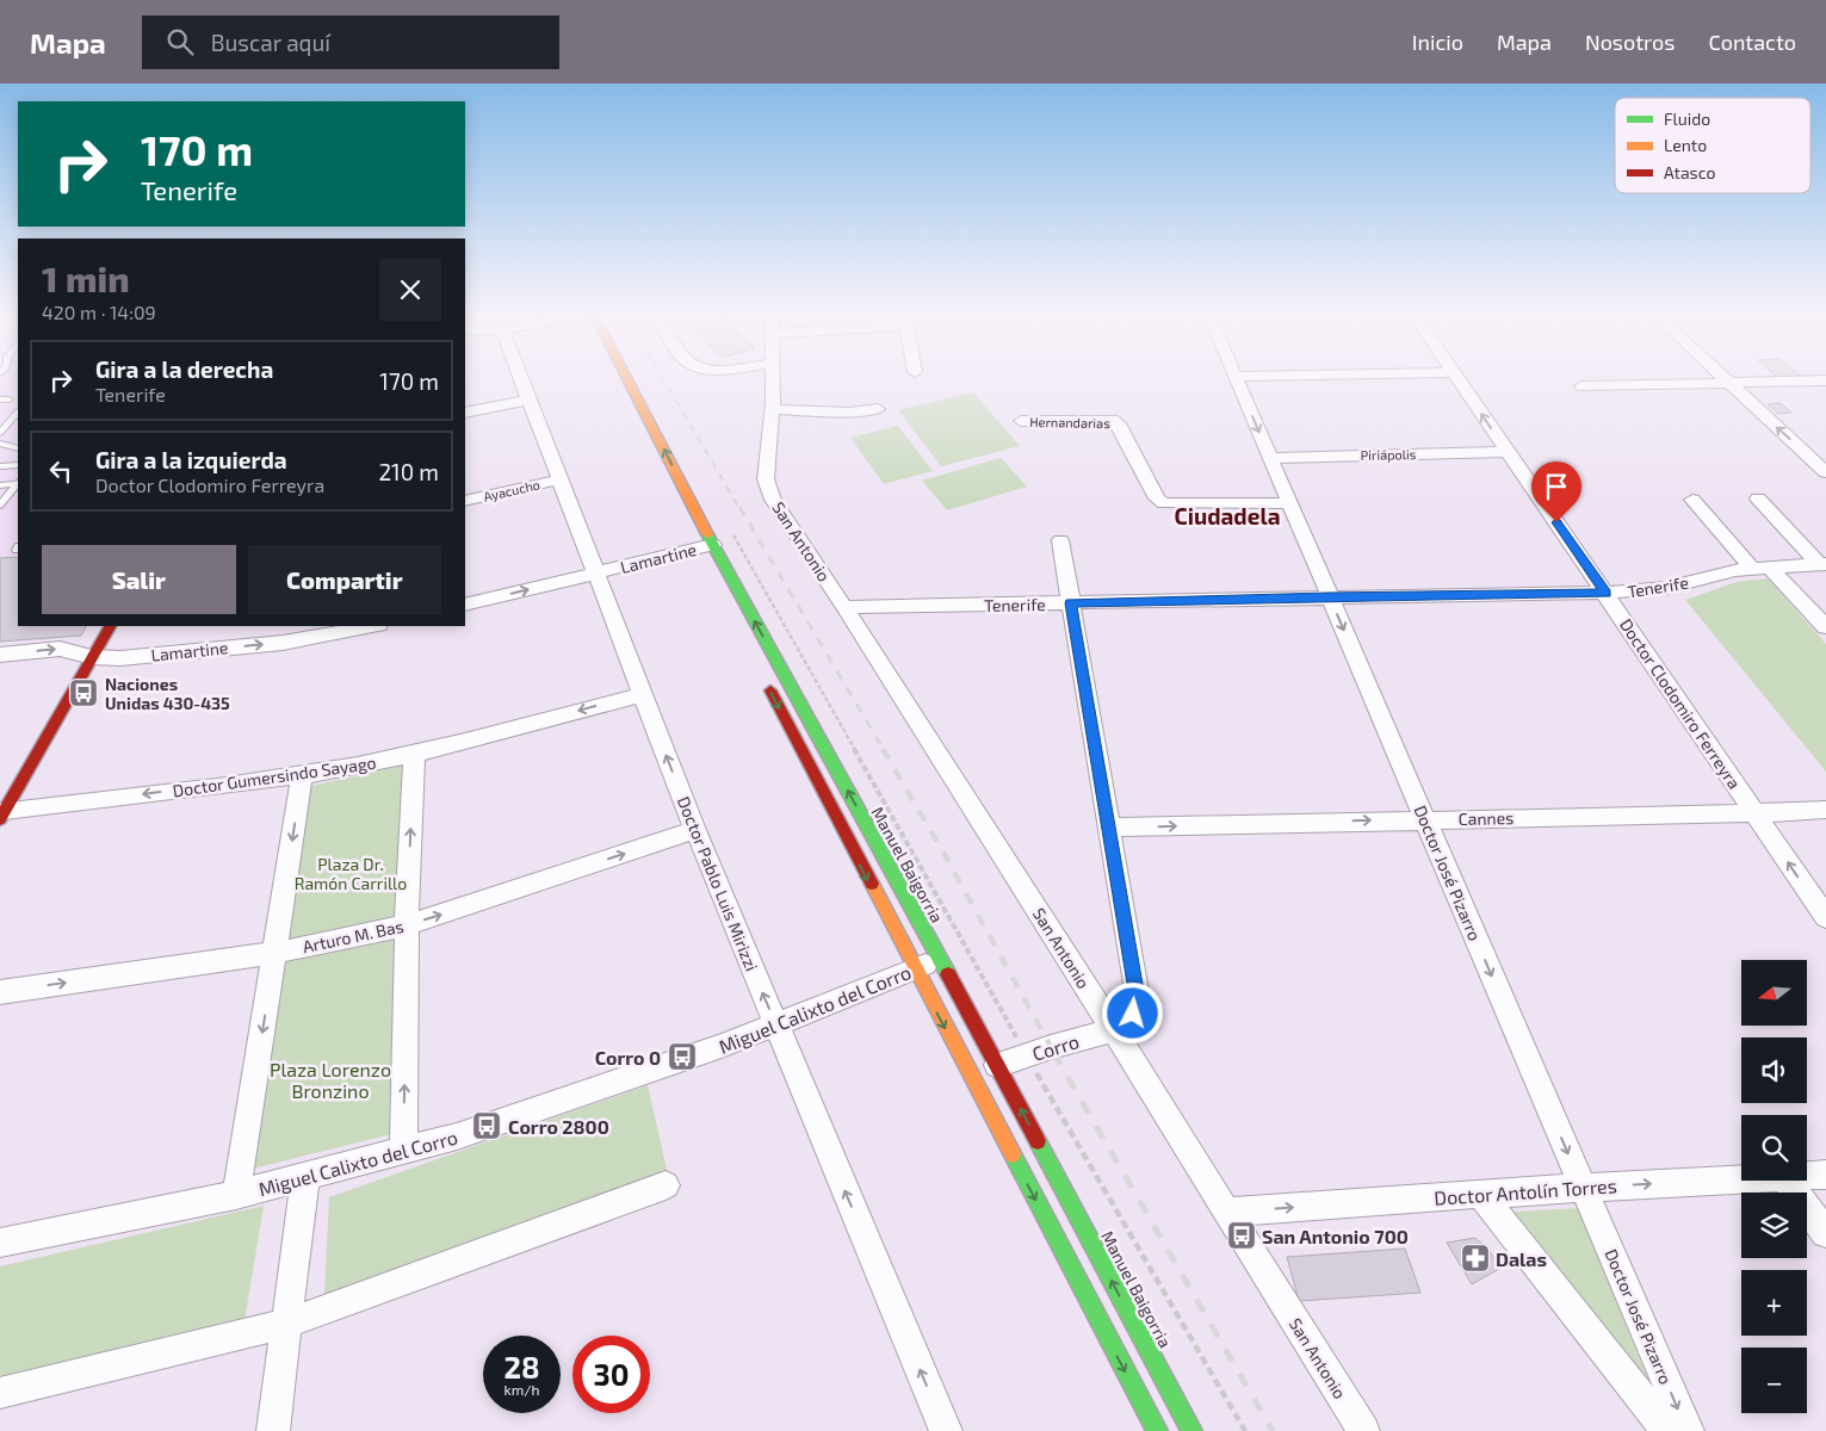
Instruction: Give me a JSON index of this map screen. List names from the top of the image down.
{
  "streets": {
    "main road": ["Manuel Baigorria"],
    "street": [
      "Hernandarias",
      "Piriápolis",
      "Ayacucho",
      "San Antonio",
      "Lamartine",
      "Tenerife",
      "Doctor Clodomiro Ferreyra",
      "Doctor Gumersindo Sayago",
      "Cannes",
      "Doctor José Pizarro",
      "Doctor Pablo Luis Mirizzi",
      "Arturo M. Bas",
      "Miguel Calixto del Corro",
      "Corro",
      "Doctor Antolín Torres"
    ]
  },
  "crossings": [
    ["Hernandarias", "Doctor José Pizarro"],
    ["Piriápolis", "Doctor Clodomiro Ferreyra"],
    ["Piriápolis", "Doctor José Pizarro"],
    ["Ayacucho", "Doctor Pablo Luis Mirizzi"],
    ["San Antonio", "Tenerife"],
    ["San Antonio", "Corro"],
    ["San Antonio", "Doctor Antolín Torres"],
    ["Lamartine", "Manuel Baigorria"],
    ["Lamartine", "Doctor Pablo Luis Mirizzi"],
    ["Tenerife", "Doctor Clodomiro Ferreyra"],
    ["Tenerife", "Doctor José Pizarro"],
    ["Doctor Clodomiro Ferreyra", "Cannes"],
    ["Doctor Gumersindo Sayago", "Doctor Pablo Luis Mirizzi"],
    ["Cannes", "Doctor José Pizarro"],
    ["Manuel Baigorria", "Miguel Calixto del Corro"],
    ["Manuel Baigorria", "Corro"],
    ["Doctor José Pizarro", "Doctor Antolín Torres"],
    ["Doctor Pablo Luis Mirizzi", "Arturo M. Bas"],
    ["Doctor Pablo Luis Mirizzi", "Miguel Calixto del Corro"]
  ],
  "one_way": [
    "Lamartine",
    "Doctor Gumersindo Sayago",
    "Cannes",
    "Doctor Pablo Luis Mirizzi",
    "Arturo M. Bas",
    "Doctor Antolín Torres"
  ],
  "districts": ["Ciudadela"],
  "parks": ["Plaza Dr. Ramón Carrillo", "Plaza Lorenzo Bronzino"],
  "places": {
    "bus stop": [
      "Naciones Unidas 430-435",
      "Corro 0",
      "Corro 2800",
      "San Antonio 700"
    ],
    "pharmacy": ["Dalas"]
  },
  "legend": ["Fluido", "Lento", "Atasco"],
  "north": "left",
  "page": {
    "header": "Mapa",
    "search": "Buscar aquí",
    "nav": [
      "Inicio",
      "Mapa",
      "Nosotros",
      "Contacto"
    ],
    "turn": ["170 m", "Tenerife"],
    "heading": ["1 min", "420 m · 14:09"],
    "list": [
      {
        "name": "Gira a la derecha",
        "note": "Tenerife",
        "value": "170 m"
      },
      {
        "name": "Gira a la izquierda",
        "note": "Doctor Clodomiro Ferreyra",
        "value": "210 m"
      }
    ],
    "buttons": ["Salir", "Compartir"],
    "map_buttons": ["+", "−"],
    "speed": "28 km/h",
    "limit": "30"
  }
}
